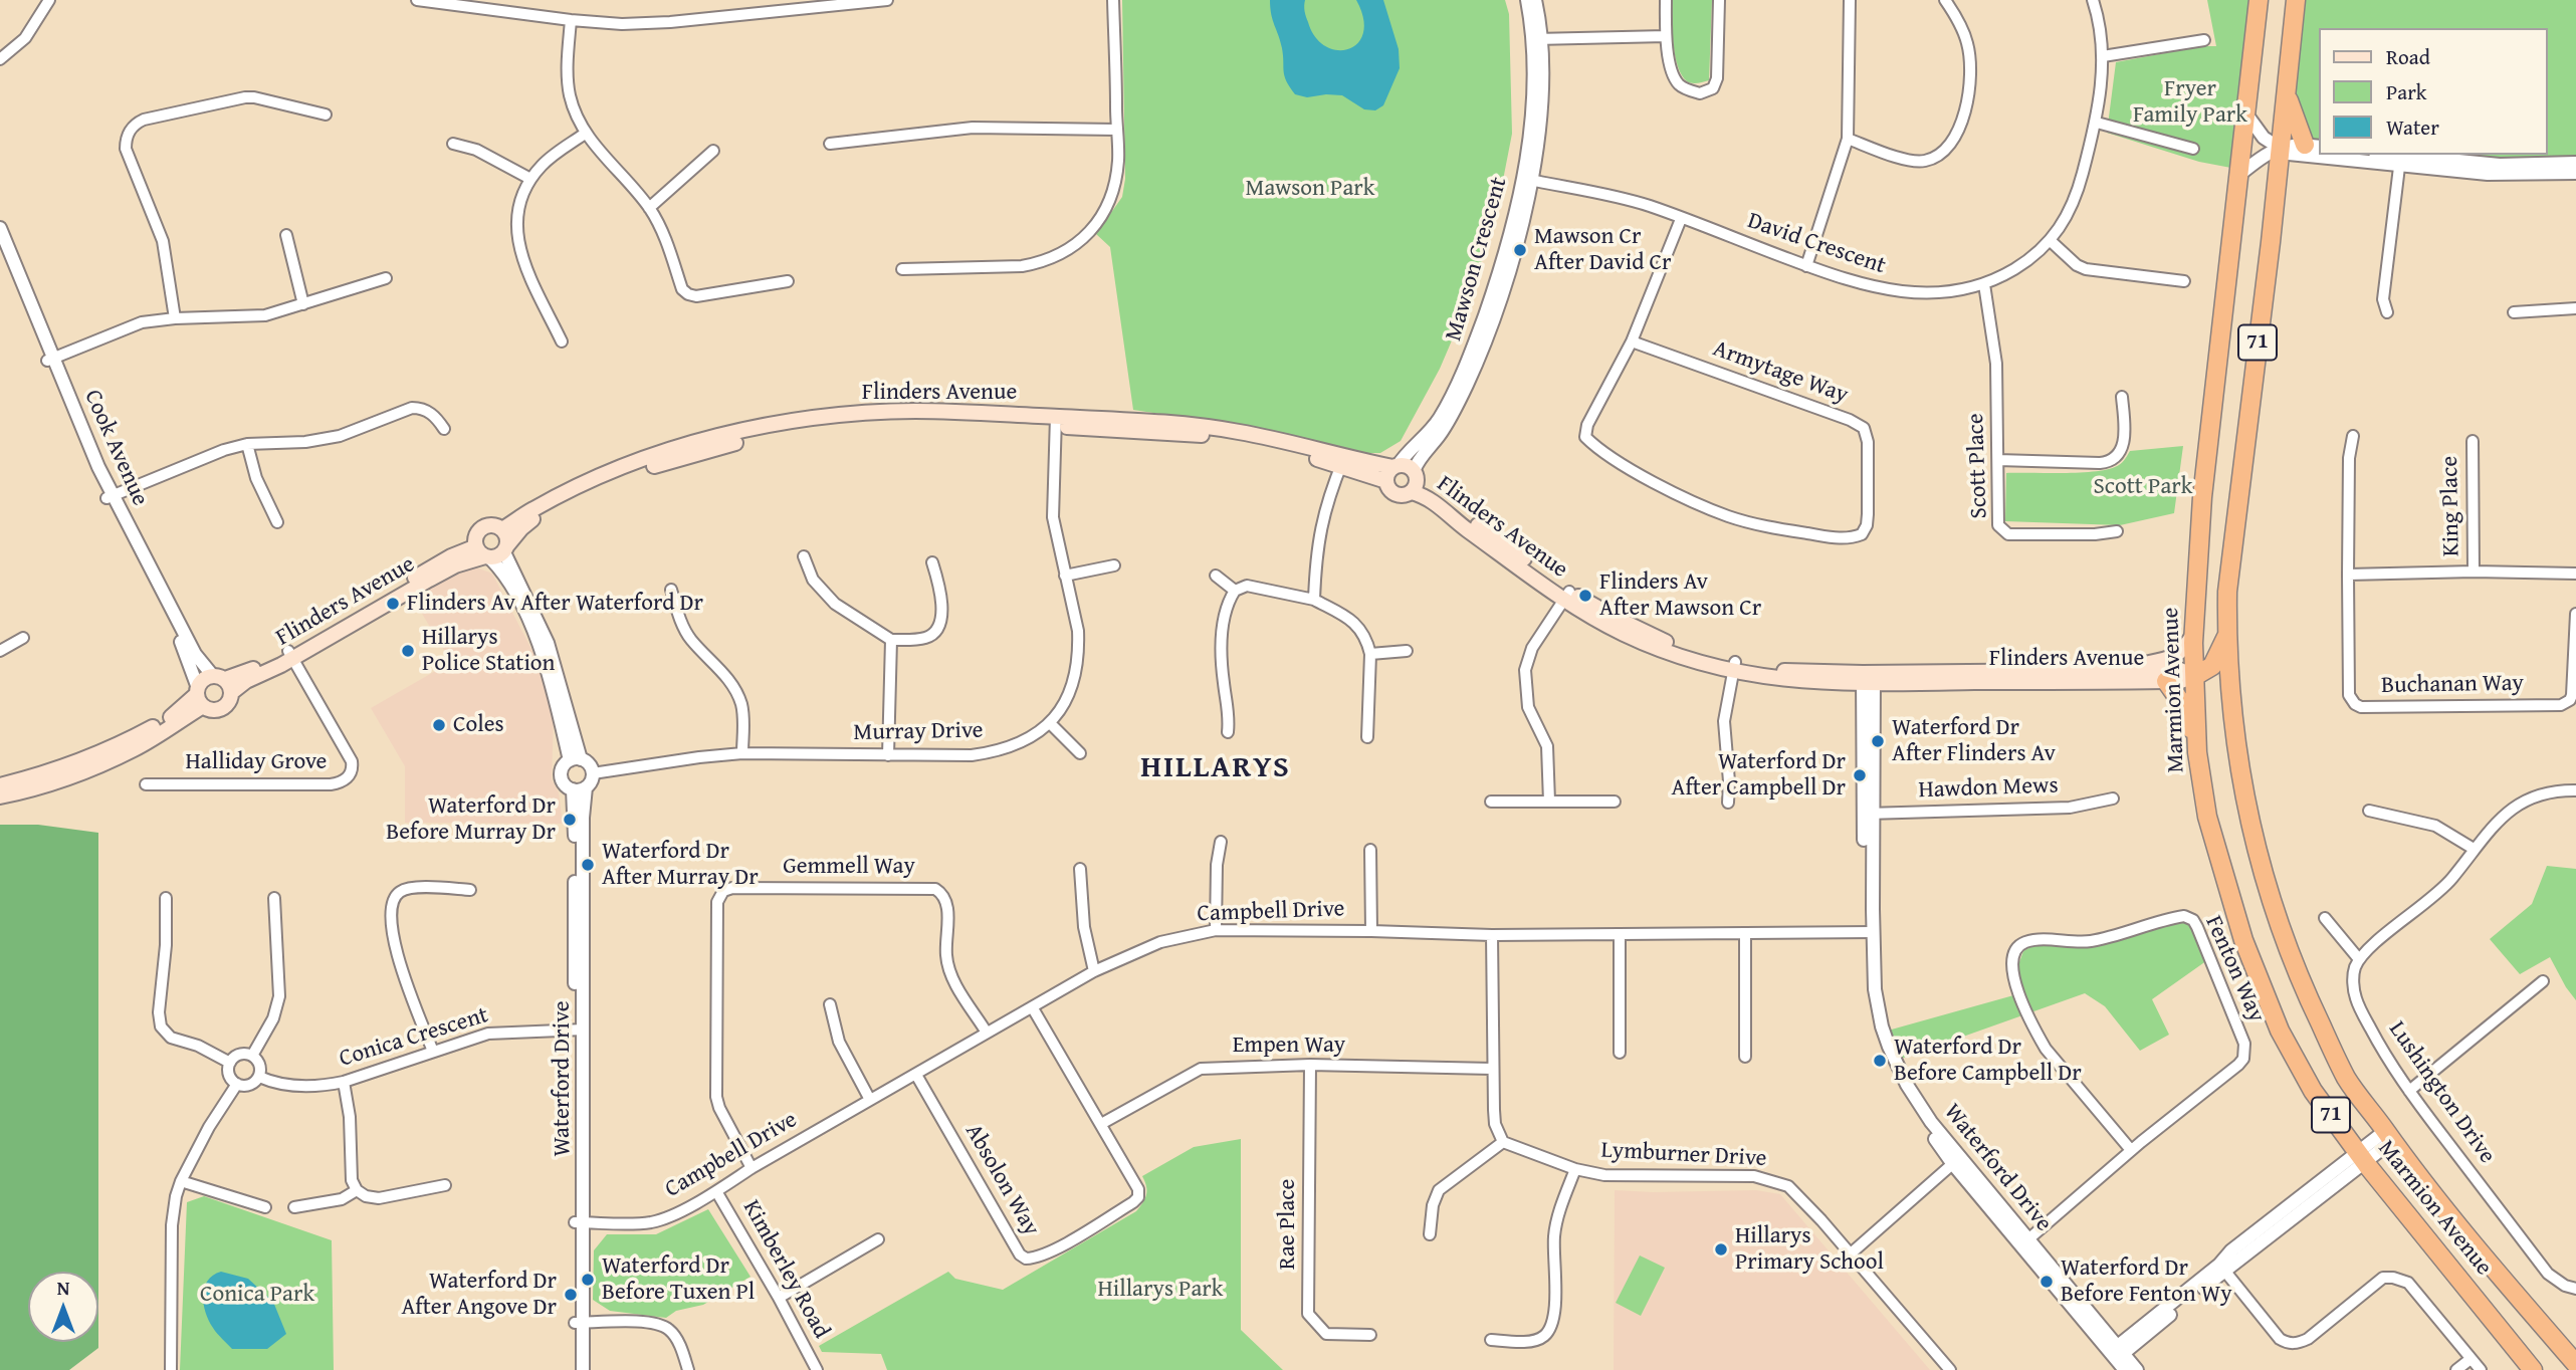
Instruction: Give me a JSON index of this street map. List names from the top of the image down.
{
  "streets": {
    "highway": ["71", "Marmion Avenue"],
    "main road": ["Flinders Avenue"],
    "street": [
      "David Crescent",
      "Mawson Crescent",
      "Armytage Way",
      "Cook Avenue",
      "Scott Place",
      "King Place",
      "Buchanan Way",
      "Murray Drive",
      "Halliday Grove",
      "Hawdon Mews",
      "Gemmell Way",
      "Campbell Drive",
      "Fenton Way",
      "Conica Crescent",
      "Empen Way",
      "Waterford Drive",
      "Lushington Drive",
      "Lymburner Drive",
      "Absolon Way",
      "Rae Place",
      "Kimberley Road"
    ]
  },
  "crossings": [
    ["David Crescent", "Mawson Crescent"],
    ["David Crescent", "Armytage Way"],
    ["David Crescent", "Scott Place"],
    ["Mawson Crescent", "Flinders Avenue"],
    ["Flinders Avenue", "Cook Avenue"],
    ["Flinders Avenue", "Marmion Avenue"],
    ["Flinders Avenue", "Murray Drive"],
    ["Flinders Avenue", "Halliday Grove"],
    ["Flinders Avenue", "Waterford Drive"],
    ["Murray Drive", "Waterford Drive"],
    ["Hawdon Mews", "Waterford Drive"],
    ["Gemmell Way", "Campbell Drive"],
    ["Campbell Drive", "Waterford Drive"],
    ["Campbell Drive", "Absolon Way"],
    ["Campbell Drive", "Kimberley Road"],
    ["Fenton Way", "Waterford Drive"],
    ["Conica Crescent", "Waterford Drive"],
    ["Empen Way", "Absolon Way"],
    ["Empen Way", "Rae Place"]
  ],
  "districts": ["HILLARYS"],
  "parks": [
    "Fryer Family Park",
    "Mawson Park",
    "Scott Park",
    "Hillarys Park",
    "Conica Park"
  ],
  "places": [
    "Mawson Cr After David Cr",
    "Flinders Av After Mawson Cr",
    "Flinders Av After Waterford Dr",
    "Hillarys Police Station",
    "Coles",
    "Waterford Dr After Flinders Av",
    "Waterford Dr After Campbell Dr",
    "Waterford Dr Before Murray Dr",
    "Waterford Dr After Murray Dr",
    "Waterford Dr Before Campbell Dr",
    "Hillarys Primary School",
    "Waterford Dr Before Tuxen Pl",
    "Waterford Dr Before Fenton Wy",
    "Waterford Dr After Angove Dr"
  ],
  "legend": ["Road", "Park", "Water"],
  "north": "top"
}
